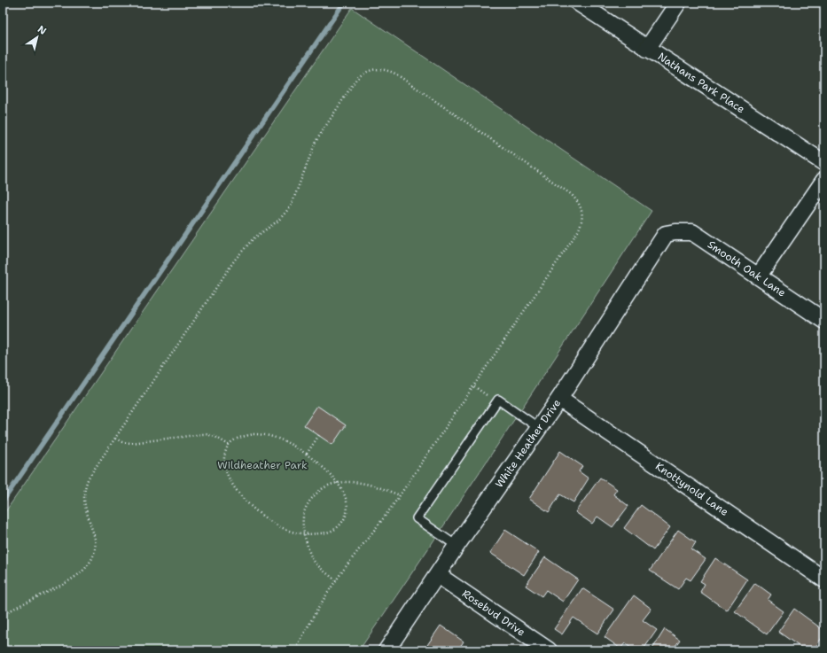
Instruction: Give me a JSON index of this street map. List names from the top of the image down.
{
  "streets": {
    "street": [
      "Nathans Park Place",
      "Smooth Oak Lane",
      "White Heather Drive",
      "Knottynold Lane",
      "Rosebud Drive"
    ]
  },
  "crossings": [
    ["Smooth Oak Lane", "White Heather Drive"],
    ["White Heather Drive", "Knottynold Lane"],
    ["White Heather Drive", "Rosebud Drive"]
  ],
  "parks": ["Wildheather Park"],
  "north": "top right"
}
